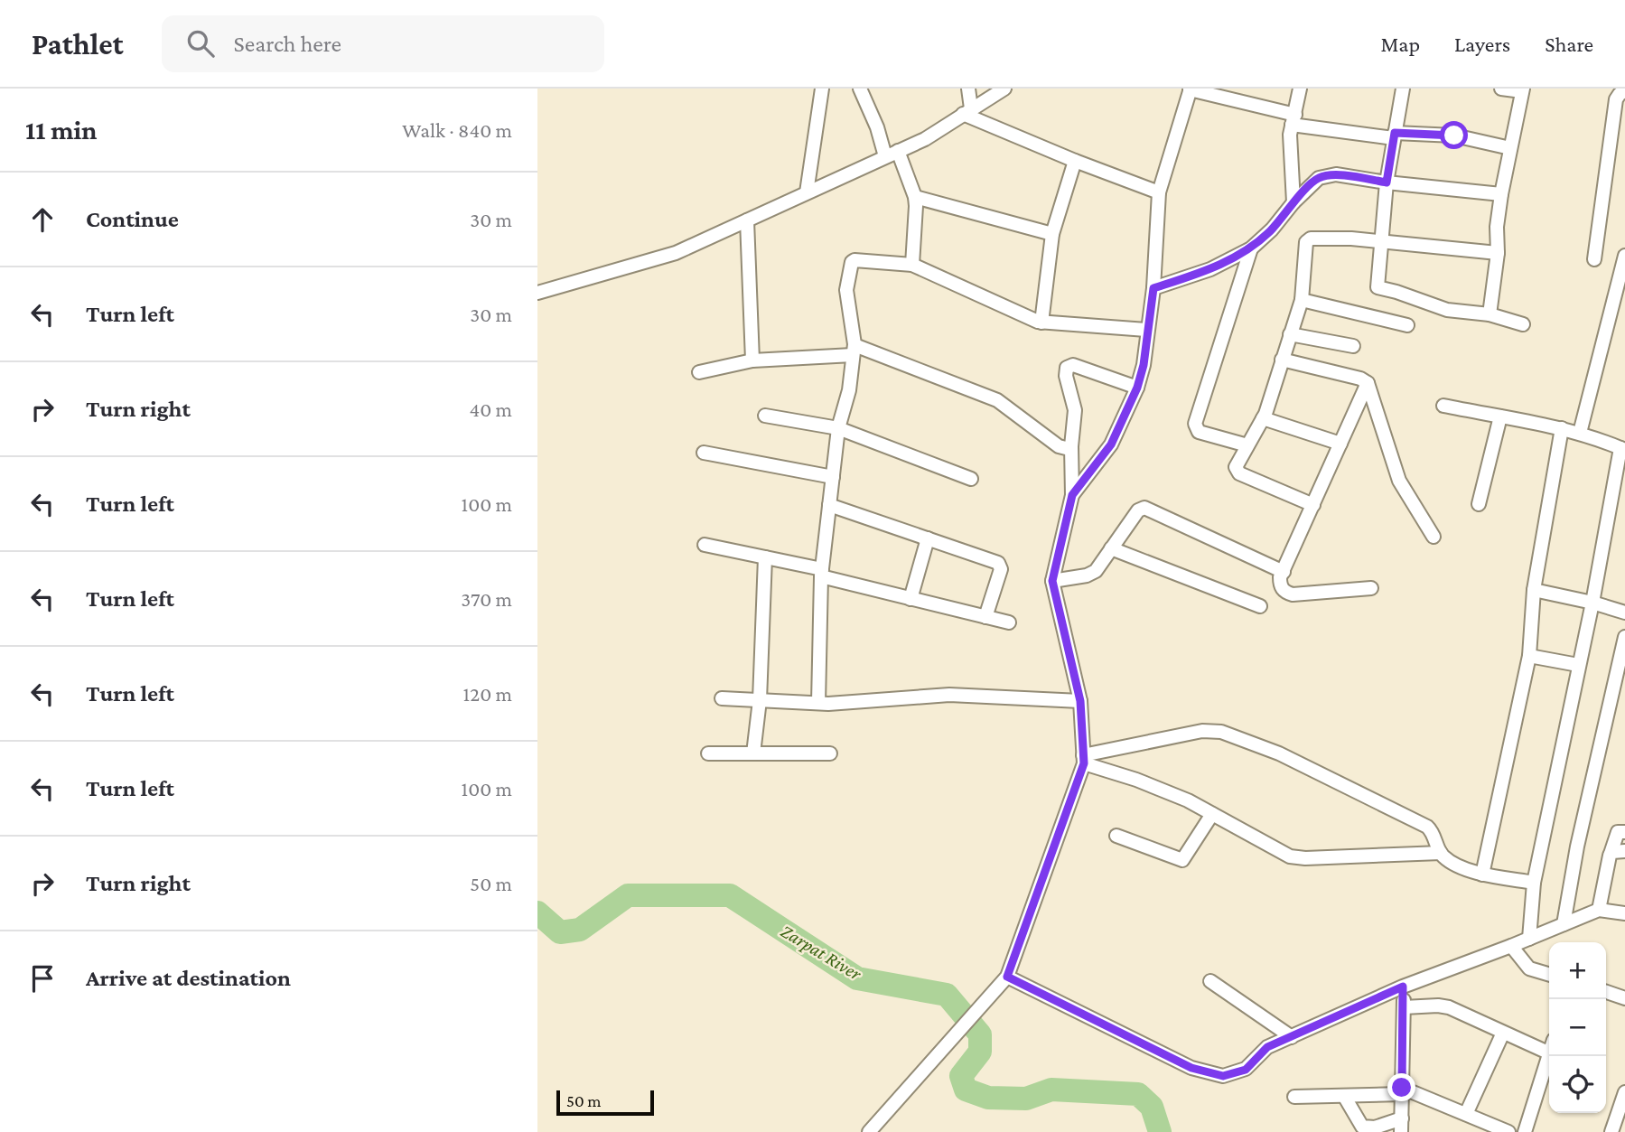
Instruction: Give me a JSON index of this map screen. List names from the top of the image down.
{
  "water": ["Zarpat River"],
  "scale_bar": "50 m",
  "page": {
    "header": "Pathlet",
    "search": "Search here",
    "nav": ["Map", "Layers", "Share"],
    "heading": ["11 min", "Walk · 840 m"],
    "list": [
      ["Continue", "30 m"],
      ["Turn left", "30 m"],
      ["Turn right", "40 m"],
      ["Turn left", "100 m"],
      ["Turn left", "370 m"],
      ["Turn left", "120 m"],
      ["Turn left", "100 m"],
      ["Turn right", "50 m"],
      "Arrive at destination"
    ],
    "map_buttons": ["+", "−"],
    "scale": "50 m"
  }
}
